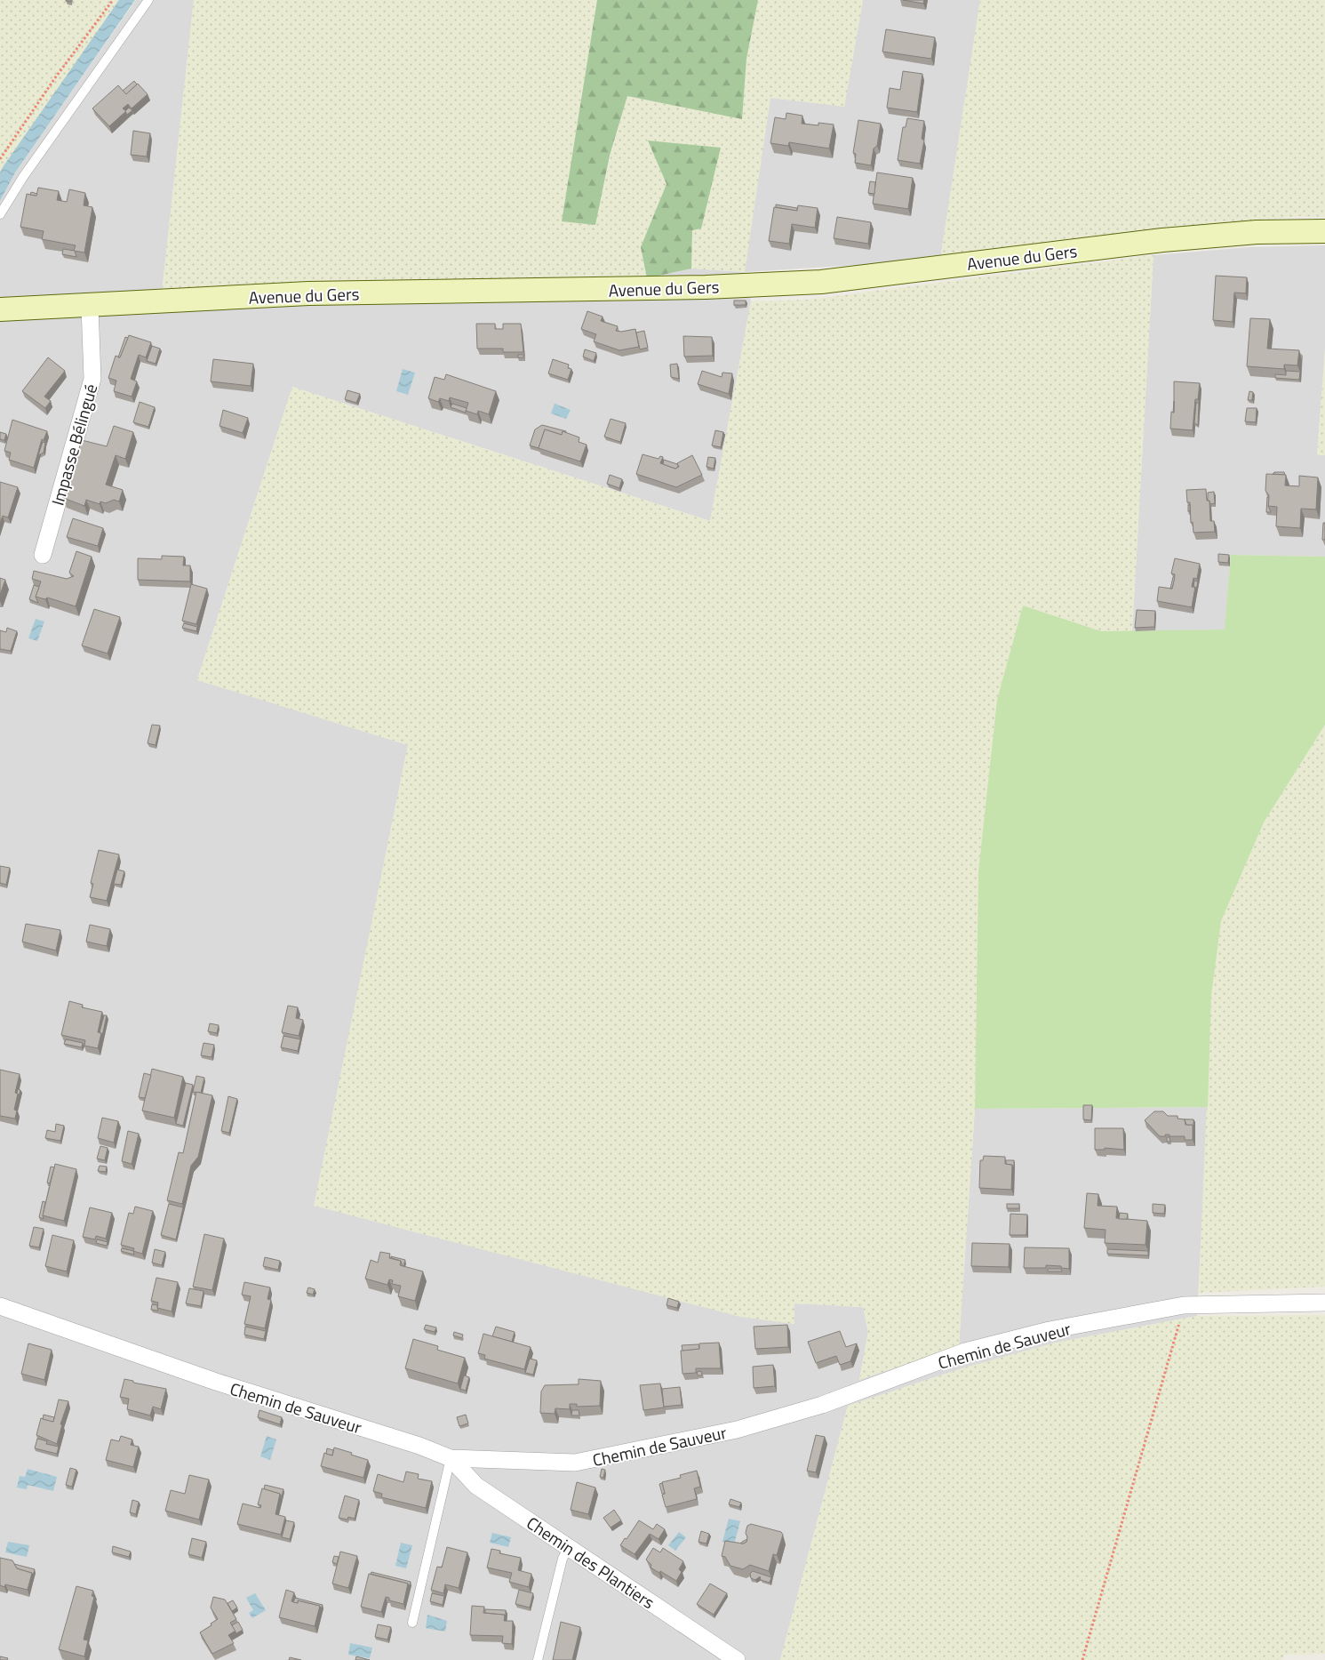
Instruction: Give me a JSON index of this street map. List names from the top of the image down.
{
  "streets": {
    "main road": ["Avenue du Gers"],
    "street": ["Impasse Bélingué", "Chemin de Sauveur", "Chemin des Plantiers"]
  },
  "crossings": [
    ["Avenue du Gers", "Impasse Bélingué"],
    ["Chemin de Sauveur", "Chemin des Plantiers"]
  ]
}
